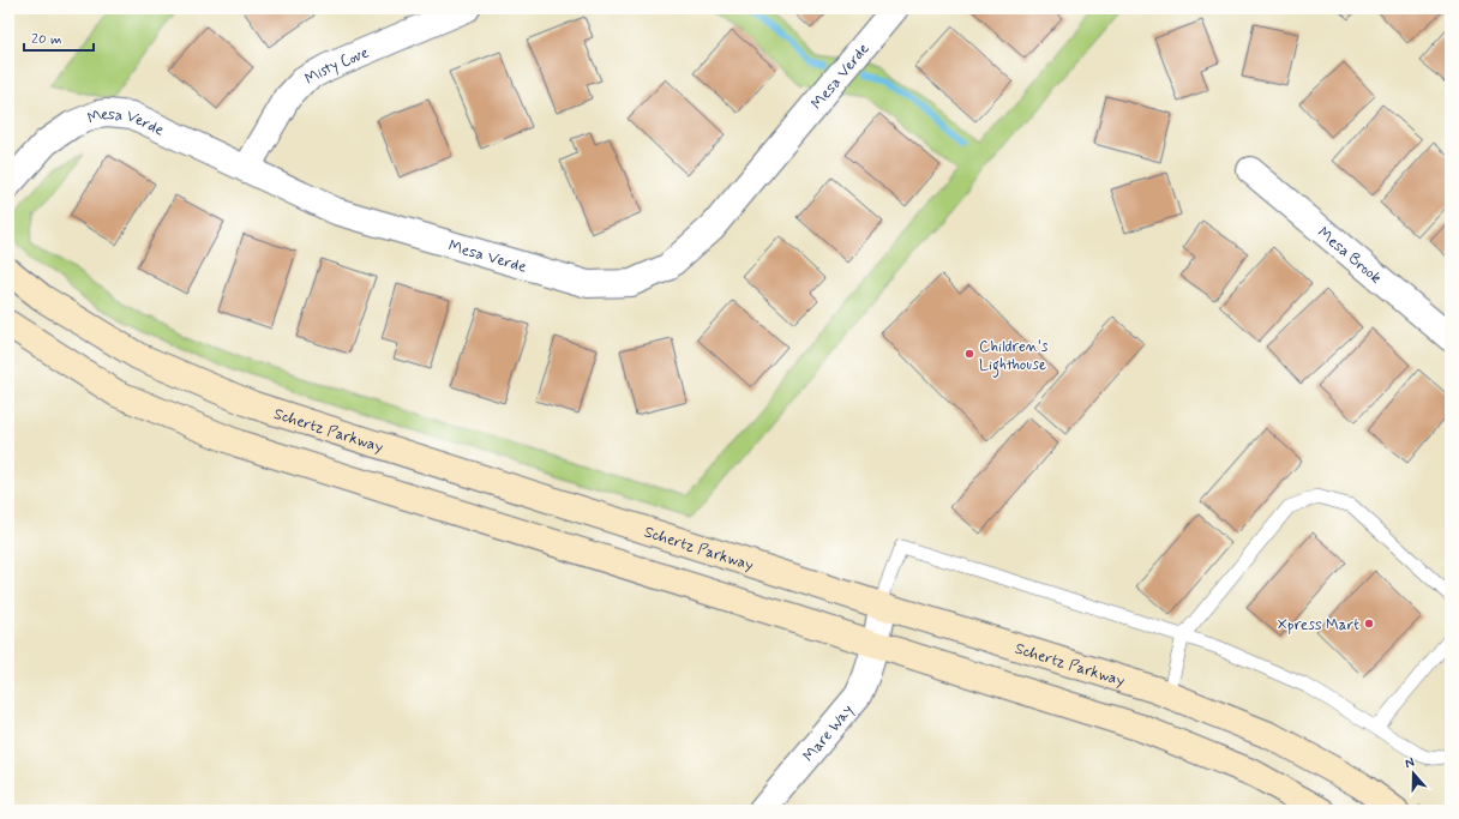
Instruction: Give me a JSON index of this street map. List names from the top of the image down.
{
  "streets": {
    "main road": ["Schertz Parkway"],
    "street": [
      "Misty Cove",
      "Mesa Verde",
      "Mesa Brook",
      "Mare Way"
    ]
  },
  "crossings": [
    ["Misty Cove", "Mesa Verde"],
    ["Schertz Parkway", "Mare Way"]
  ],
  "places": ["Children's Lighthouse", "Xpress Mart"],
  "scale_bar": "20 m",
  "north": "top"
}
